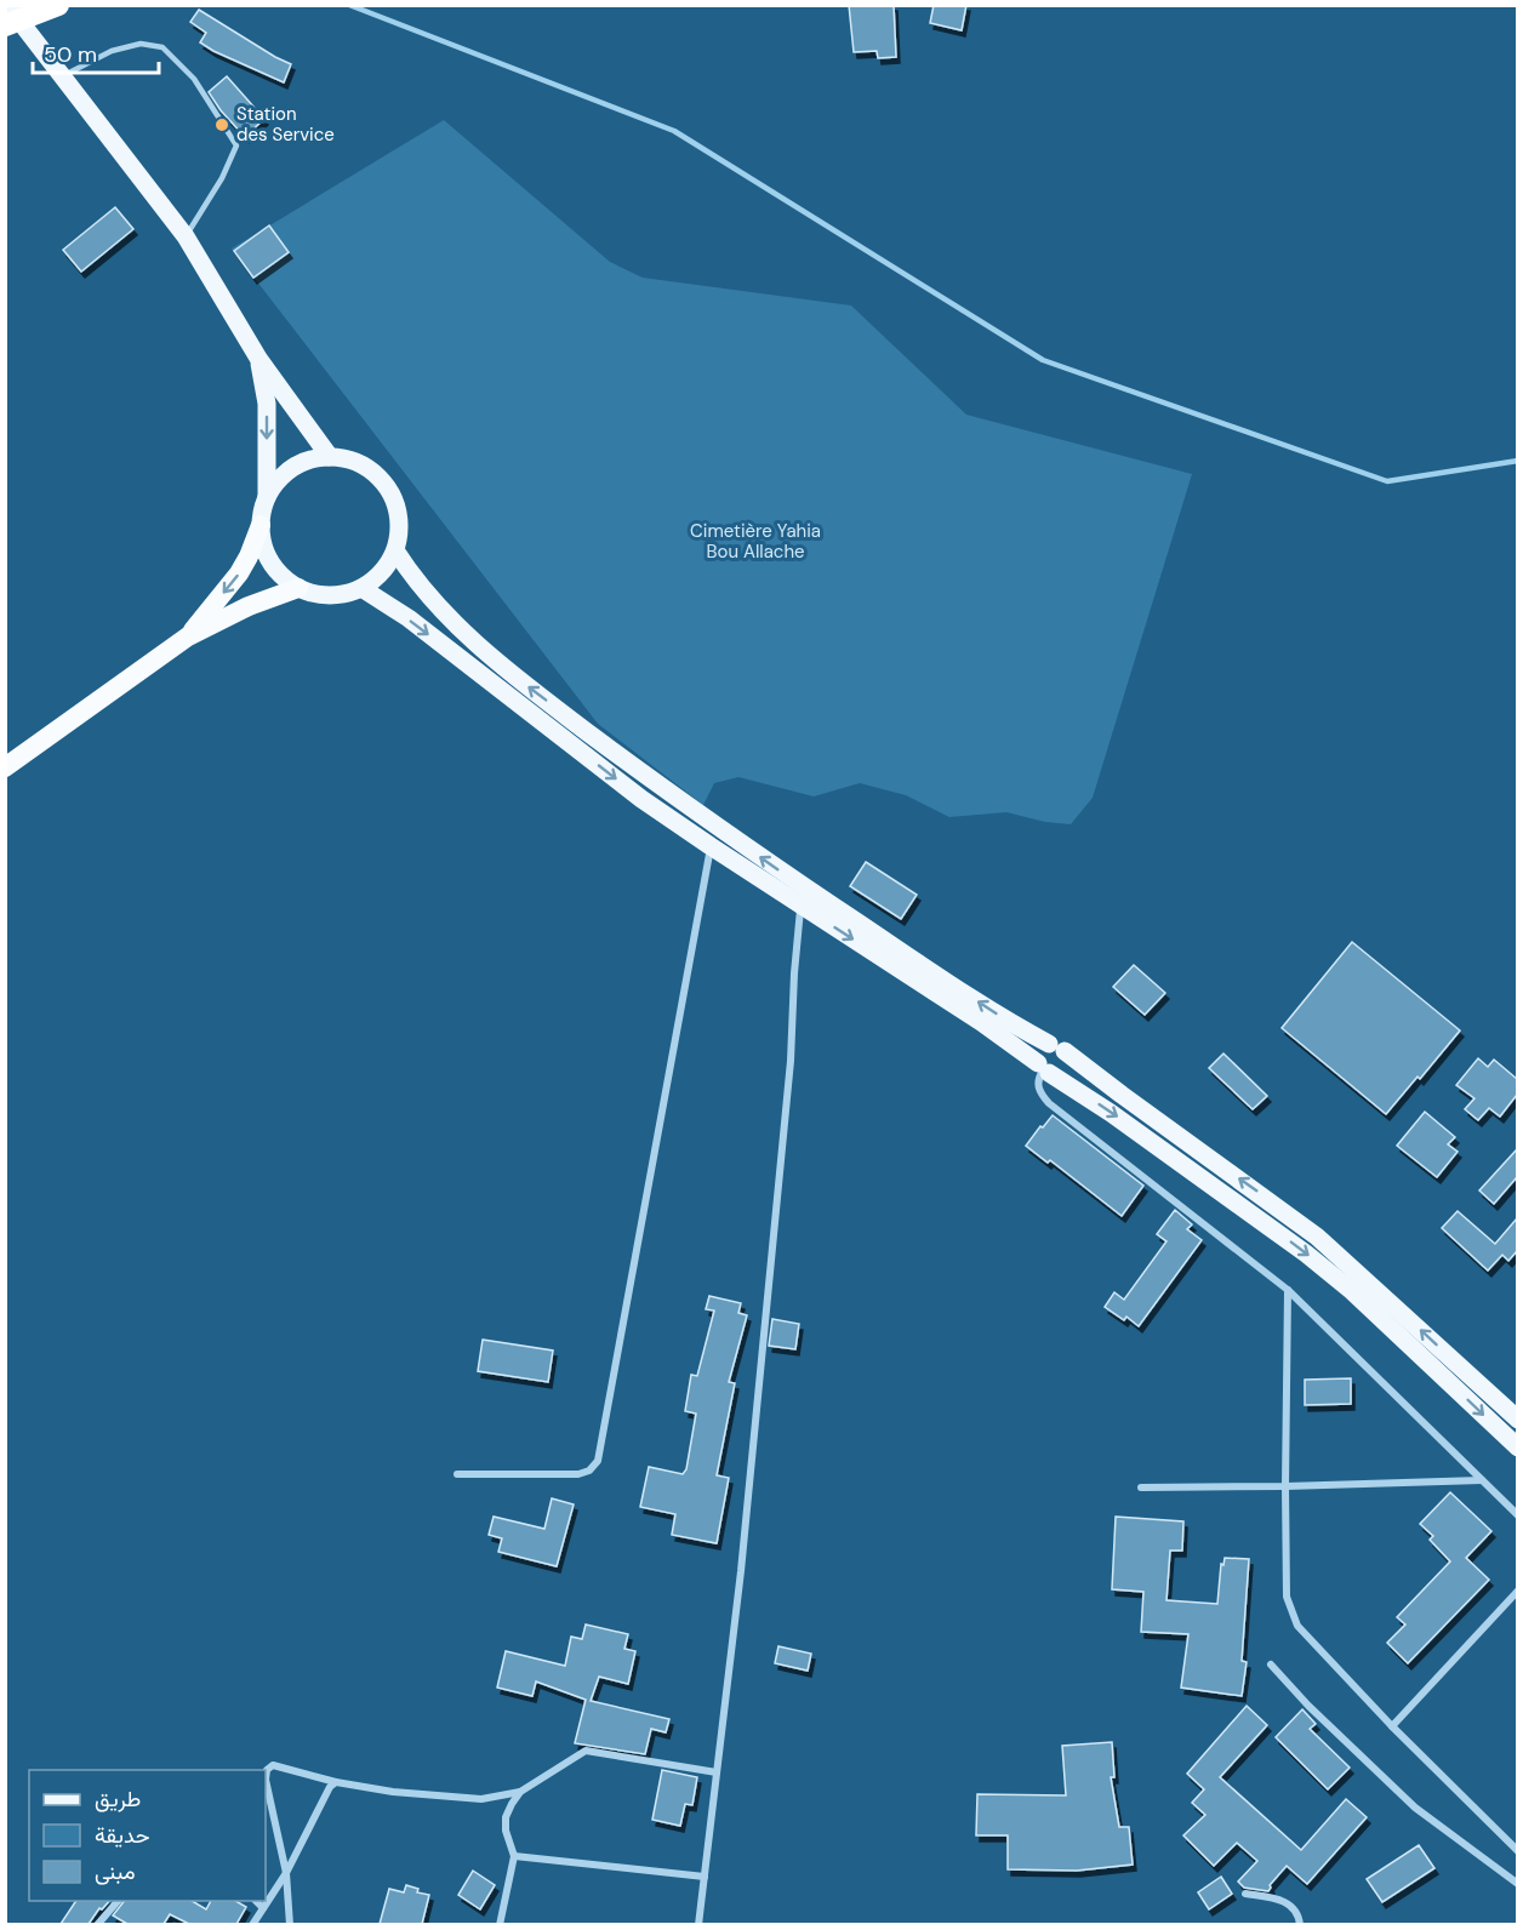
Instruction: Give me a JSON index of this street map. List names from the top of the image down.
{
  "parks": ["Cimetière Yahia Bou Allache"],
  "places": ["Station des Service"],
  "legend": ["طريق", "حديقة", "مبنى"],
  "scale_bar": "50 m"
}
